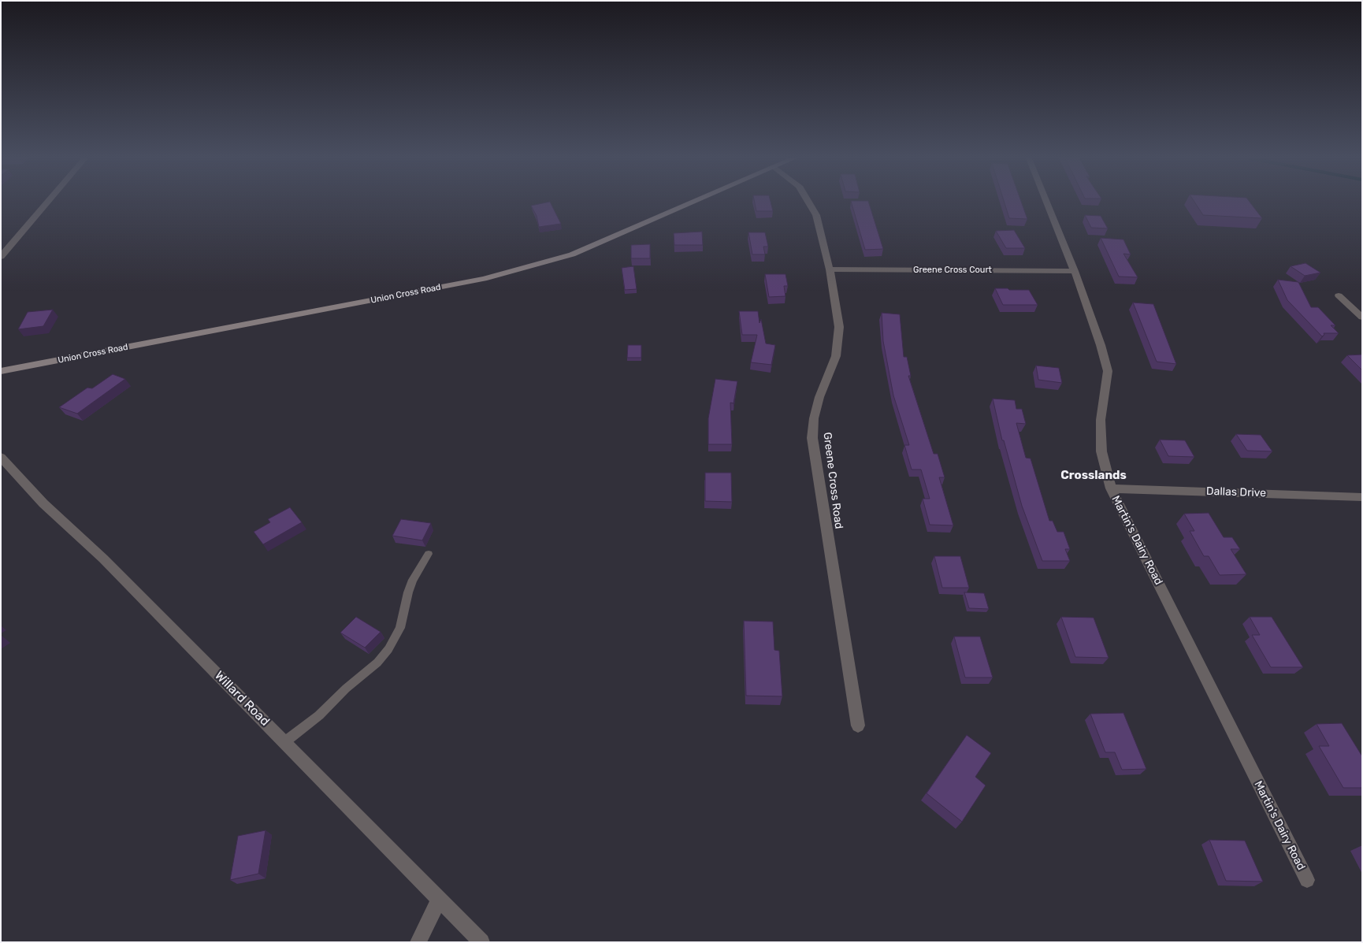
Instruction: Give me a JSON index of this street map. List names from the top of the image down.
{
  "streets": {
    "main road": ["Union Cross Road"],
    "street": [
      "Greene Cross Court",
      "Greene Cross Road",
      "Dallas Drive",
      "Martin's Dairy Road",
      "Willard Road"
    ]
  },
  "crossings": [
    ["Greene Cross Court", "Greene Cross Road"],
    ["Greene Cross Court", "Martin's Dairy Road"],
    ["Dallas Drive", "Martin's Dairy Road"]
  ],
  "districts": ["Crosslands"]
}
